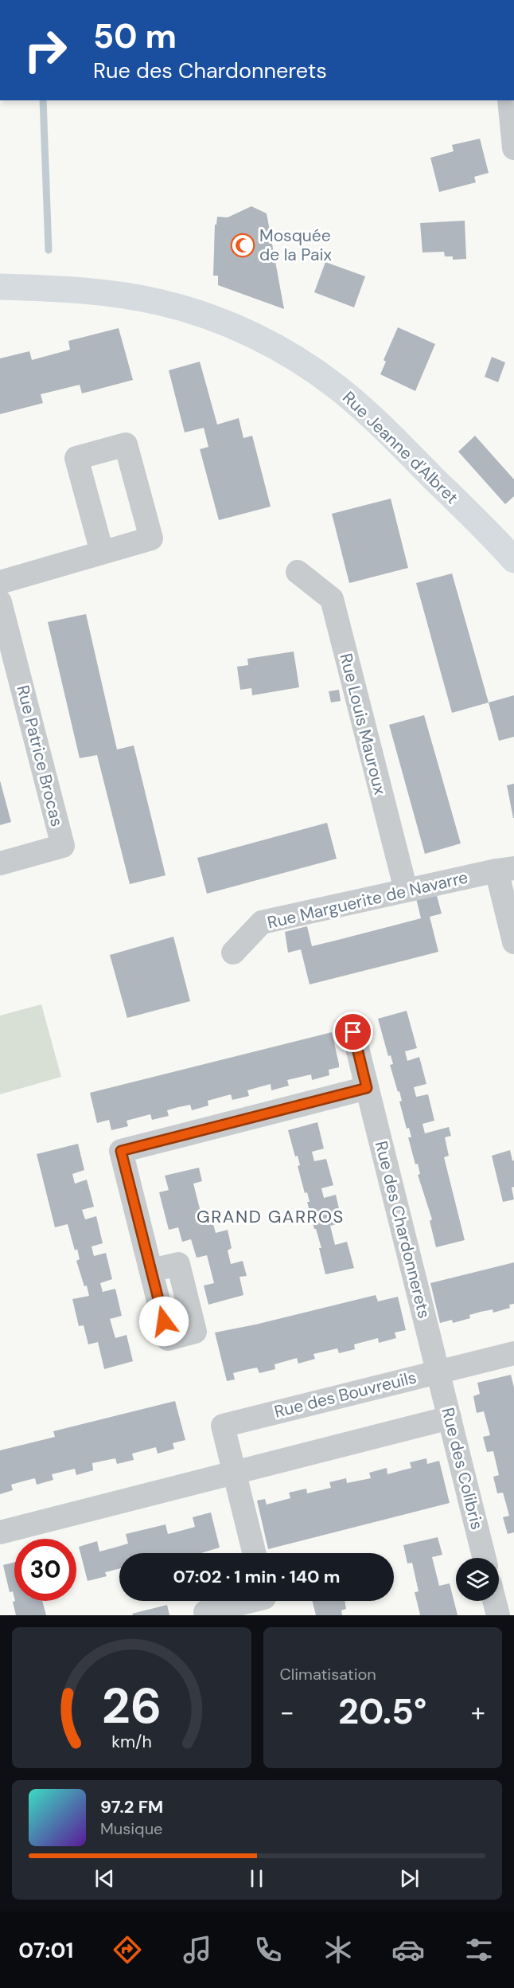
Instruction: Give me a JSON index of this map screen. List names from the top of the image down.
{
  "streets": {
    "street": [
      "Rue Jeanne d'Albret",
      "Rue Louis Mauroux",
      "Rue Patrice Brocas",
      "Rue Marguerite de Navarre",
      "Rue des Chardonnerets",
      "Rue des Bouvreuils",
      "Rue des Colibris"
    ]
  },
  "crossings": [
    ["Rue Louis Mauroux", "Rue Marguerite de Navarre"],
    ["Rue des Chardonnerets", "Rue des Bouvreuils"],
    ["Rue des Chardonnerets", "Rue des Colibris"],
    ["Rue des Bouvreuils", "Rue des Colibris"]
  ],
  "districts": ["GRAND GARROS"],
  "places": {
    "mosque": ["Mosquée de la Paix"]
  },
  "page": {
    "turn": ["50 m", "Rue des Chardonnerets"],
    "limit": "30",
    "trip": "07:02 · 1 min · 140 m",
    "tile": "Climatisation",
    "heat": ["−", "20.5°", "+"],
    "song": ["97.2 FM", "Musique"],
    "tabs": "07:01",
    "gauge": ["26", "km/h"]
  }
}
